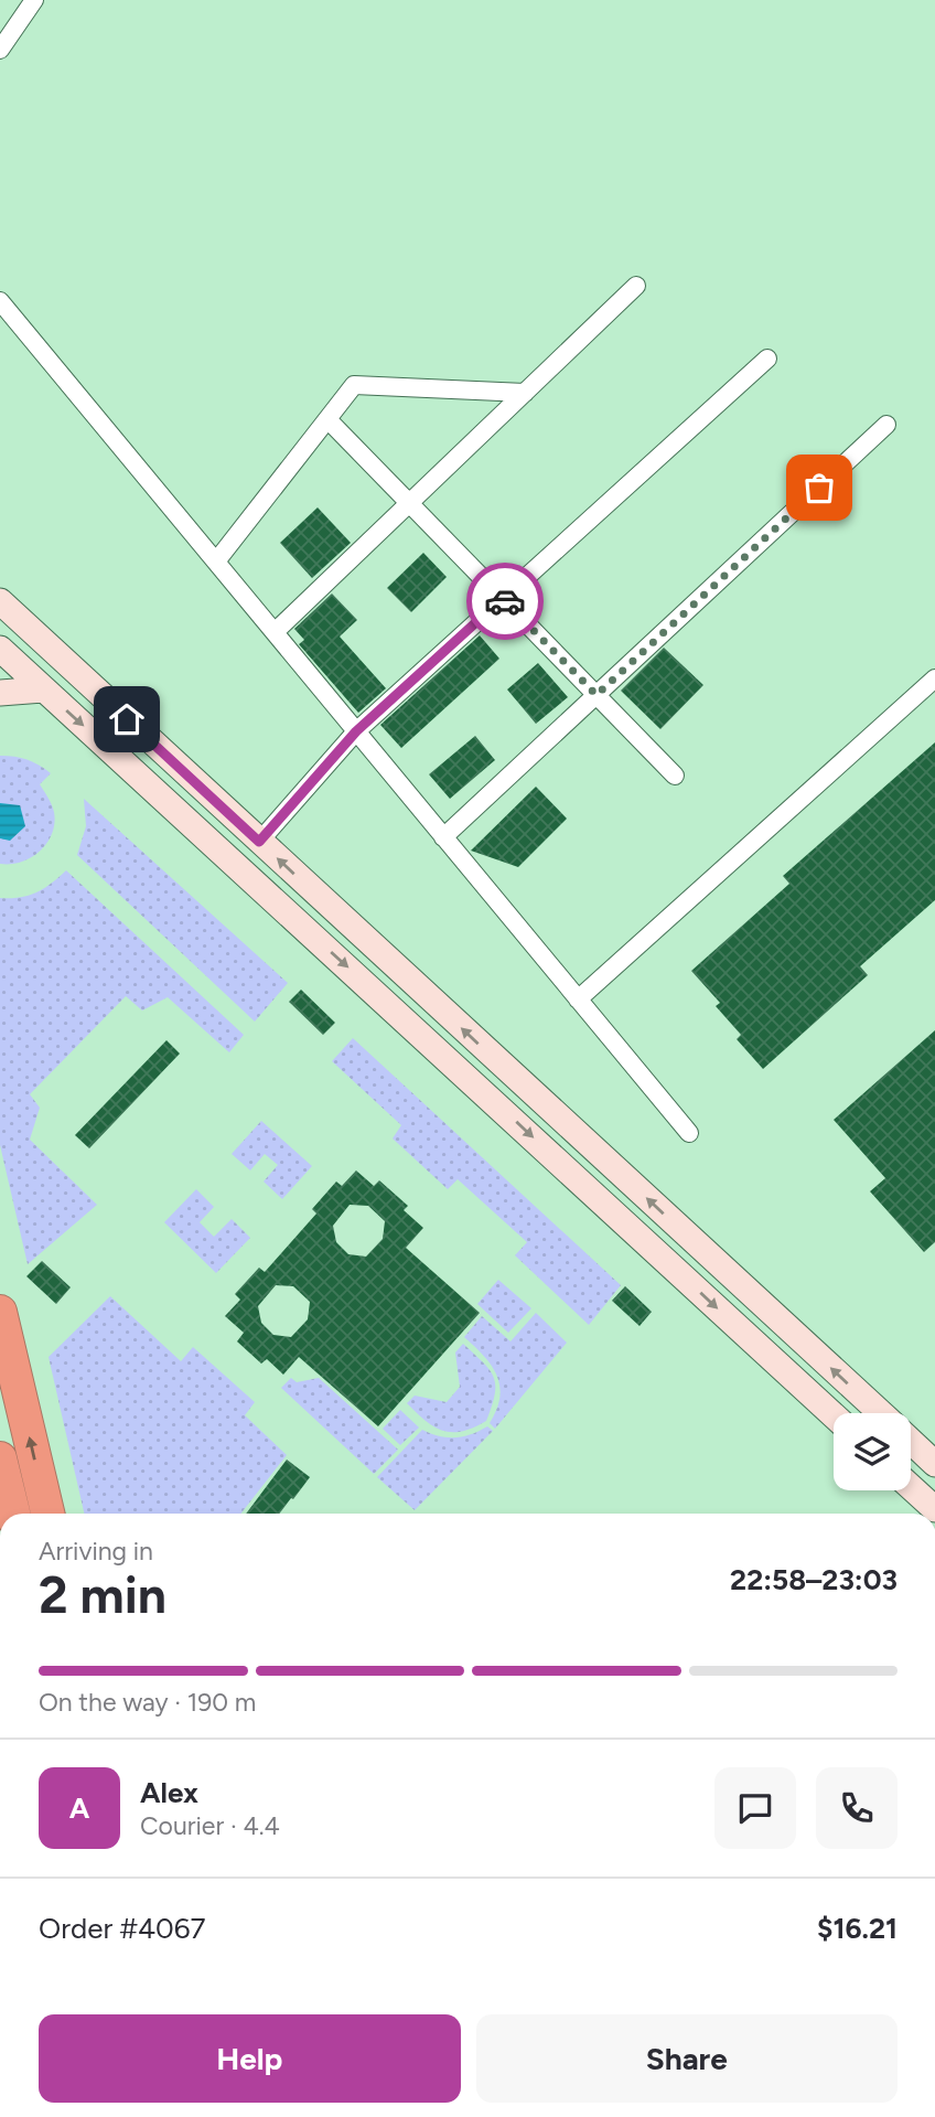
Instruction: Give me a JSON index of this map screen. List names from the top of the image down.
{
  "page": {
    "heading": ["2 min", "Arriving in", "22:58–23:03"],
    "panel": [
      "Alex",
      "Courier · 4.4",
      "Order #4067",
      "$16.21"
    ],
    "bar": "On the way · 190 m",
    "round": "A",
    "buttons": ["Help", "Share"]
  }
}
